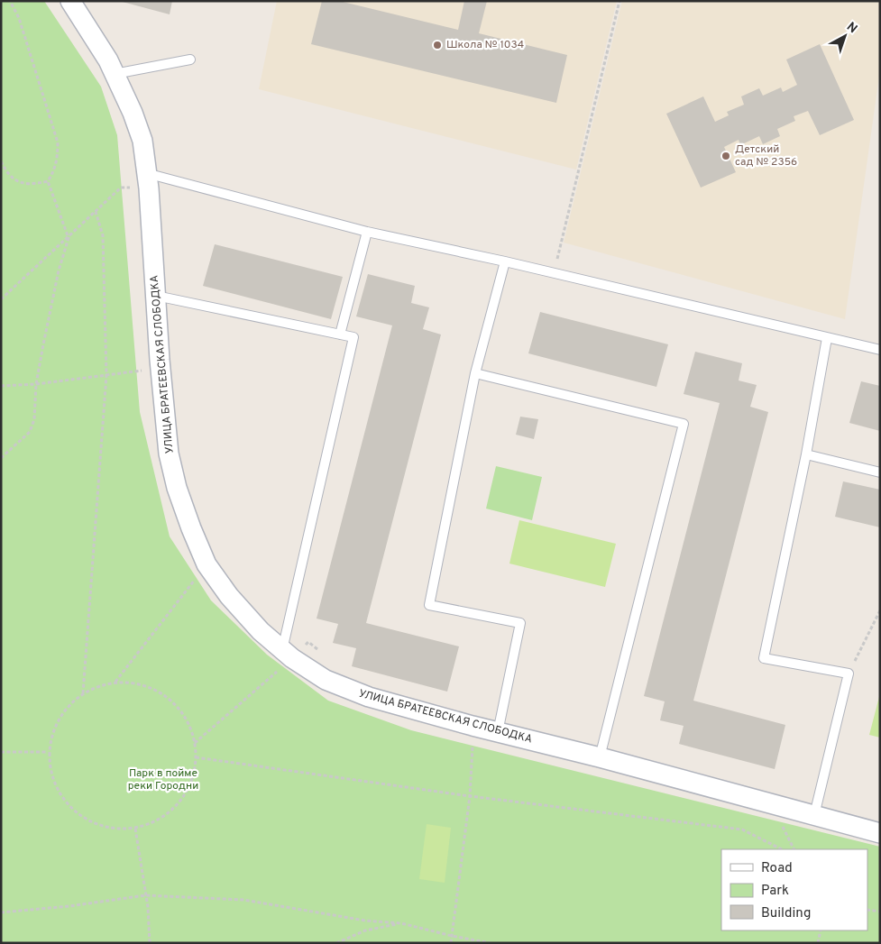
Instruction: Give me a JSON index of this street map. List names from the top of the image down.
{
  "streets": {
    "street": ["УЛИЦА БРАТЕЕВСКАЯ СЛОБОДКА"]
  },
  "parks": ["Парк в пойме реки Городни"],
  "places": ["Школа № 1034", "Детский сад № 2356"],
  "legend": ["Road", "Park", "Building"],
  "north": "top right"
}
